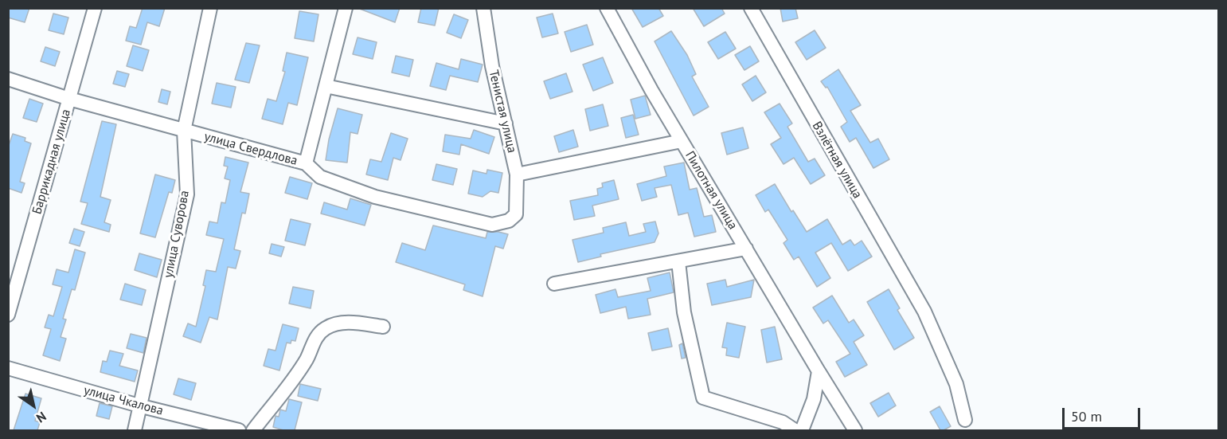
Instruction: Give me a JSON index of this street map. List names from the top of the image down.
{
  "streets": {
    "street": [
      "Тенистая улица",
      "улица Свердлова",
      "Взлётная улица",
      "Баррикадная улица",
      "Пилотная улица",
      "улица Суворова",
      "улица Чкалова"
    ]
  },
  "crossings": [
    ["Тенистая улица", "улица Свердлова"],
    ["улица Свердлова", "Баррикадная улица"],
    ["улица Свердлова", "улица Суворова"],
    ["улица Суворова", "улица Чкалова"]
  ],
  "scale_bar": "50 m",
  "north": "bottom right"
}
